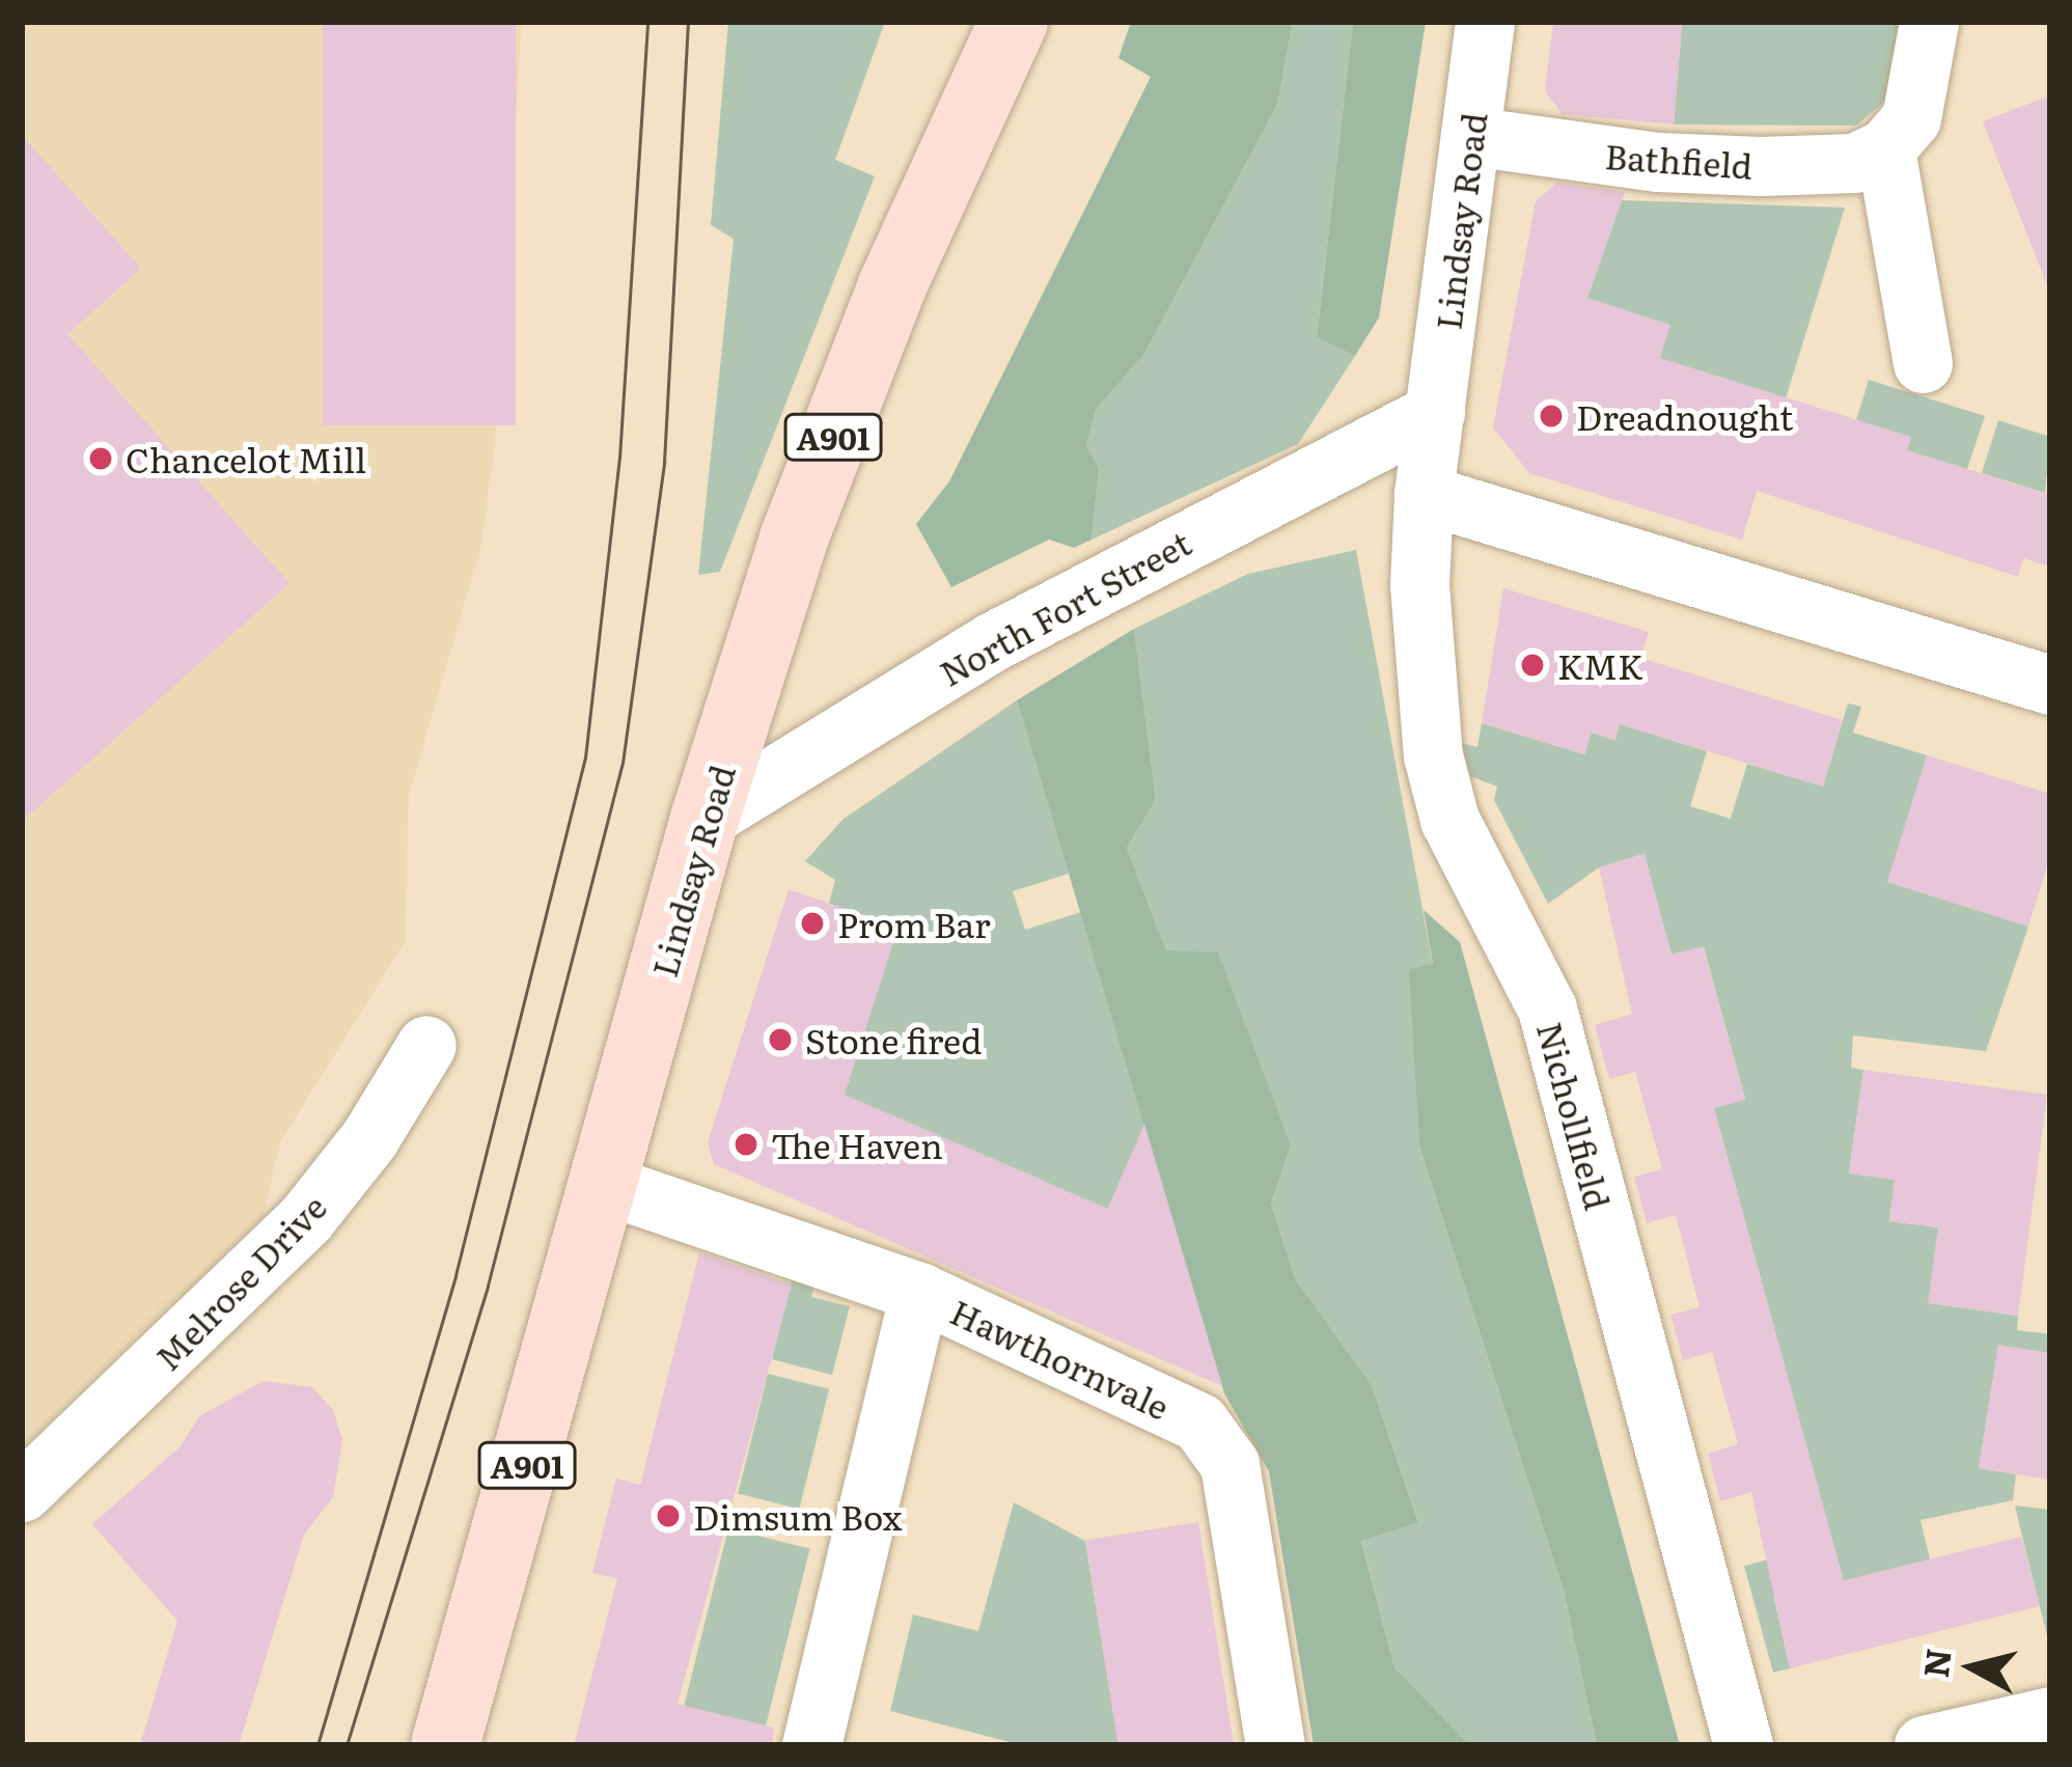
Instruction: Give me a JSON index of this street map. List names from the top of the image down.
{
  "streets": {
    "main road": ["Lindsay Road", "A901"],
    "street": [
      "Bathfield",
      "North Fort Street",
      "Nichollfield",
      "Melrose Drive",
      "Hawthornvale"
    ]
  },
  "crossings": [
    ["Bathfield", "Lindsay Road"],
    ["Lindsay Road", "North Fort Street"],
    ["Lindsay Road", "Nichollfield"],
    ["Lindsay Road", "Hawthornvale"]
  ],
  "places": [
    "Dreadnought",
    "Chancelot Mill",
    "KMK",
    "Prom Bar",
    "Stone fired",
    "The Haven",
    "Dimsum Box"
  ],
  "north": "left"
}
